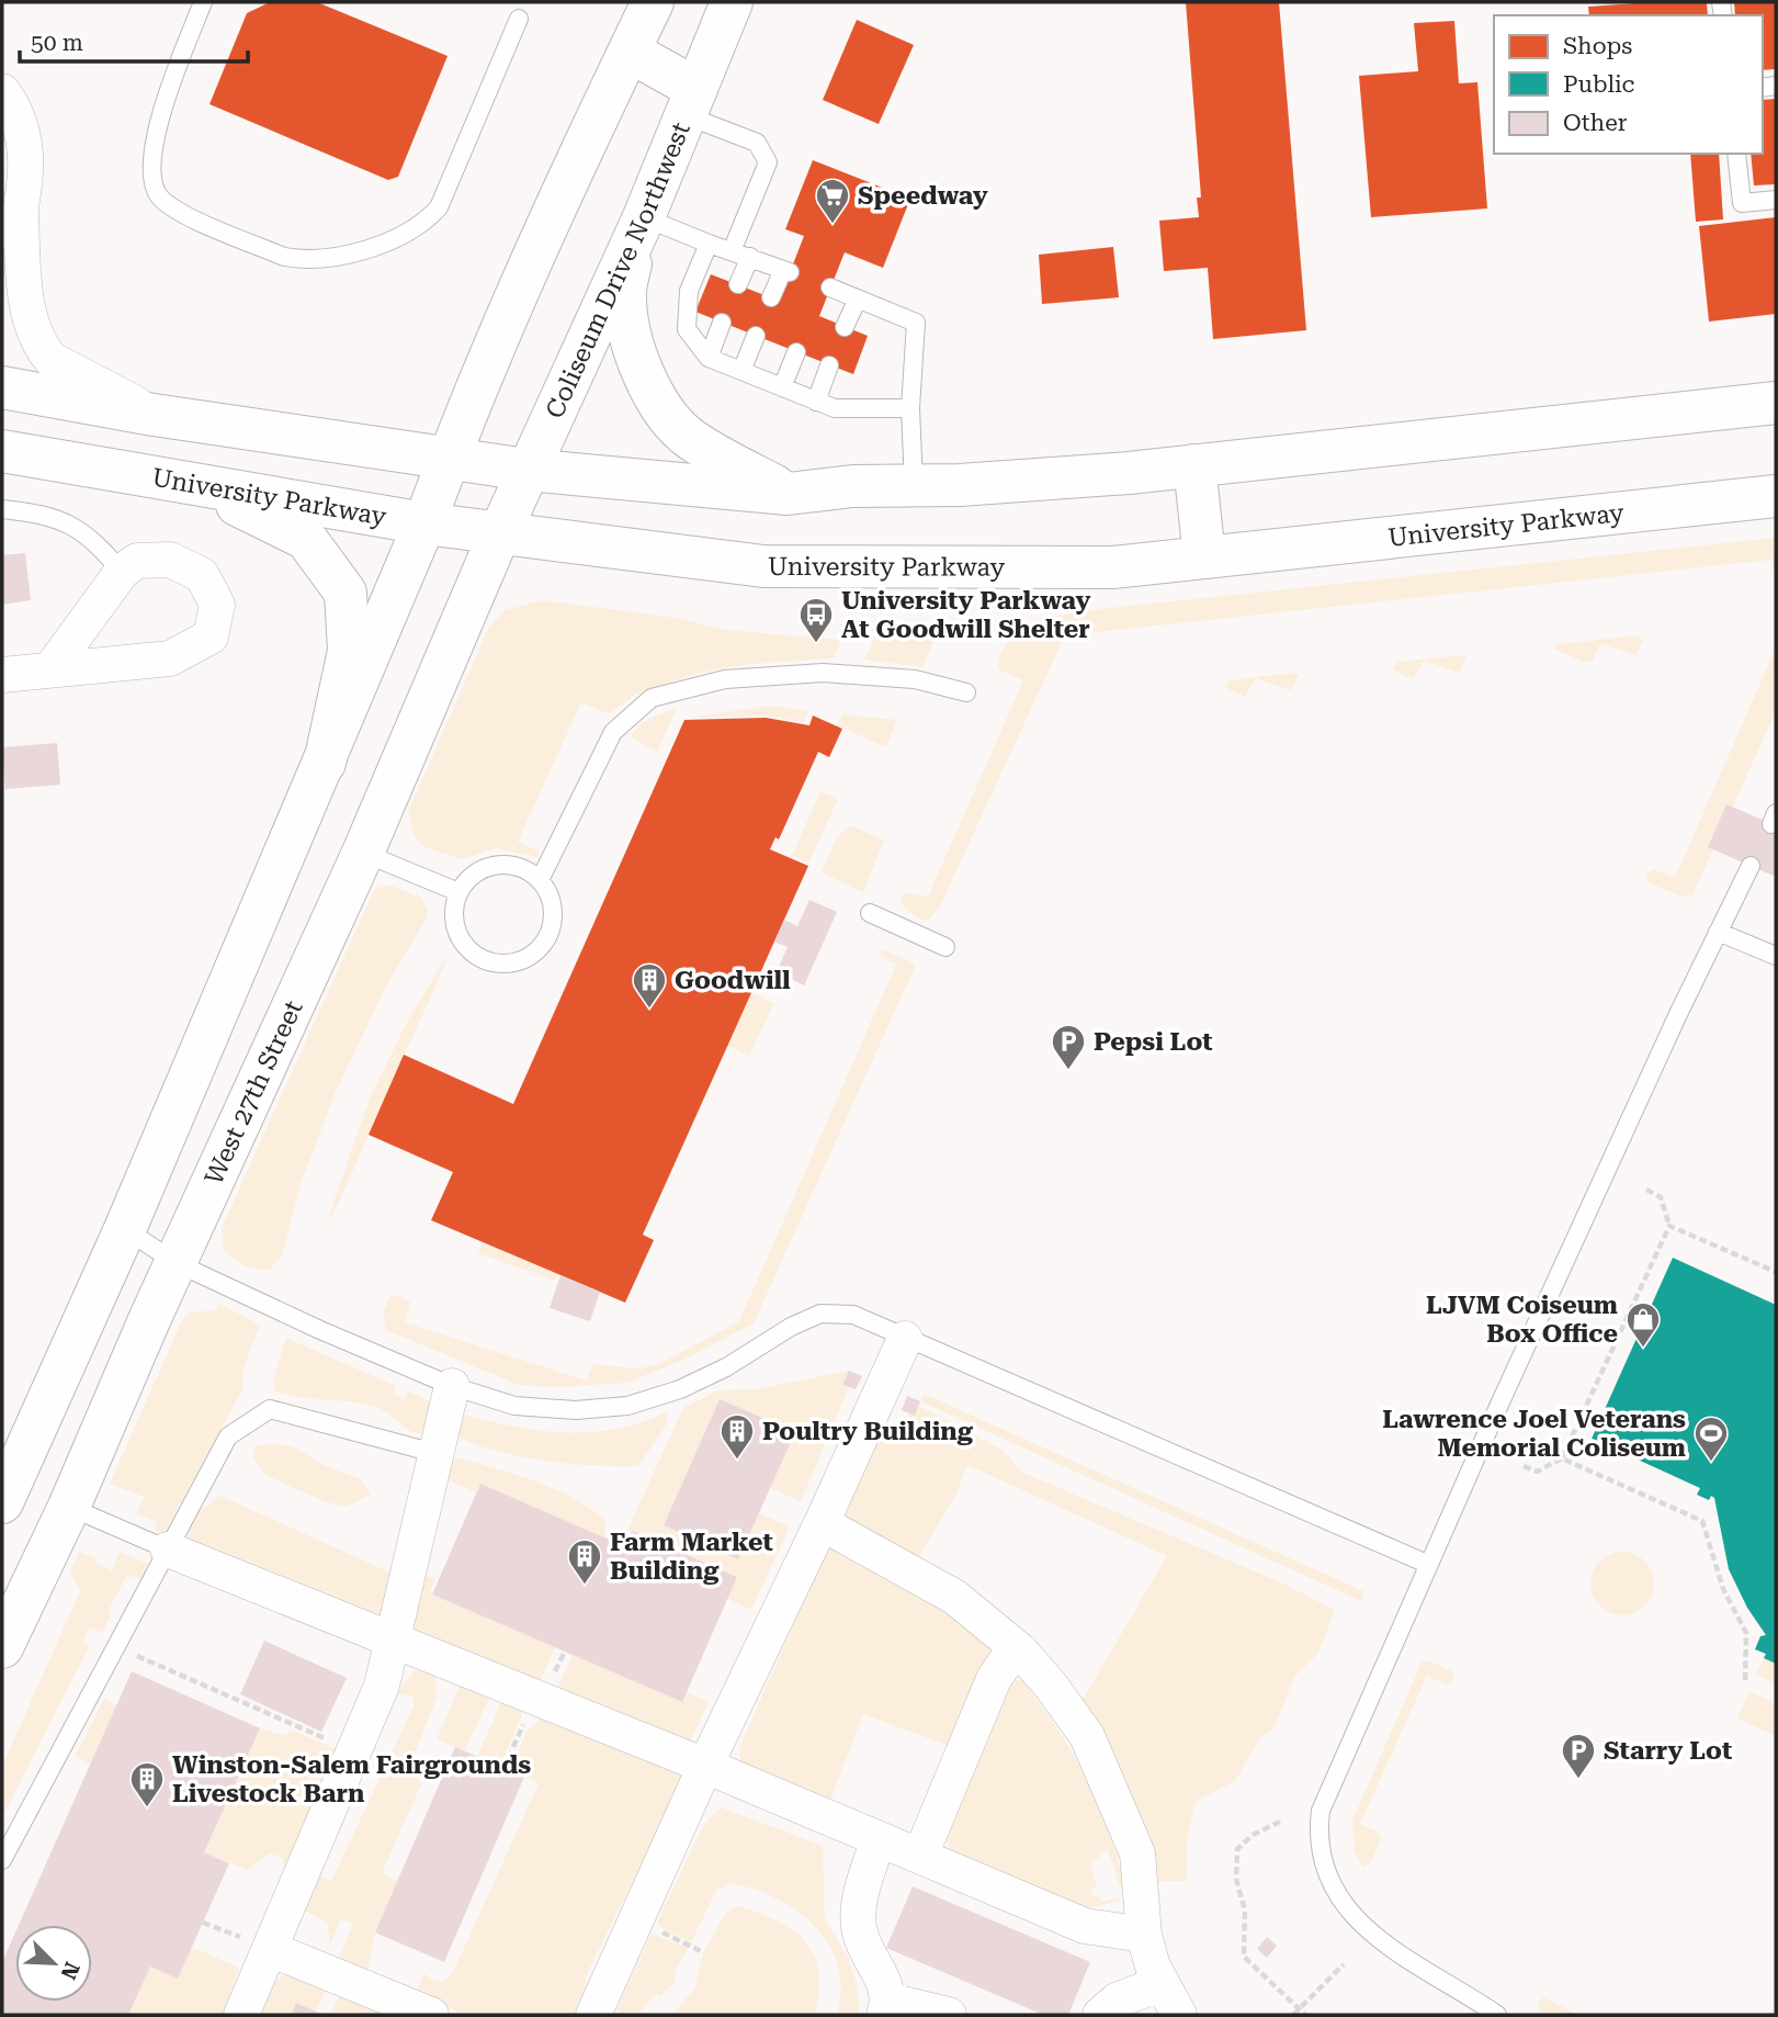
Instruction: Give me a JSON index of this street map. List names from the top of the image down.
{
  "streets": {
    "main road": ["Coliseum Drive Northwest", "University Parkway", "West 27th Street"]
  },
  "crossings": [
    ["Coliseum Drive Northwest", "University Parkway"],
    ["Coliseum Drive Northwest", "West 27th Street"],
    ["University Parkway", "West 27th Street"]
  ],
  "places": {
    "supermarket": ["Speedway"],
    "bus stop": ["University Parkway At Goodwill Shelter"],
    "building": [
      "Goodwill",
      "Poultry Building",
      "Farm Market Building",
      "Winston-Salem Fairgrounds Livestock Barn"
    ],
    "parking": ["Pepsi Lot", "Starry Lot"],
    "shop": ["LJVM Coiseum Box Office"],
    "sports": ["Lawrence Joel Veterans Memorial Coliseum"]
  },
  "legend": ["Shops", "Public", "Other"],
  "scale_bar": "50 m",
  "north": "bottom right"
}
